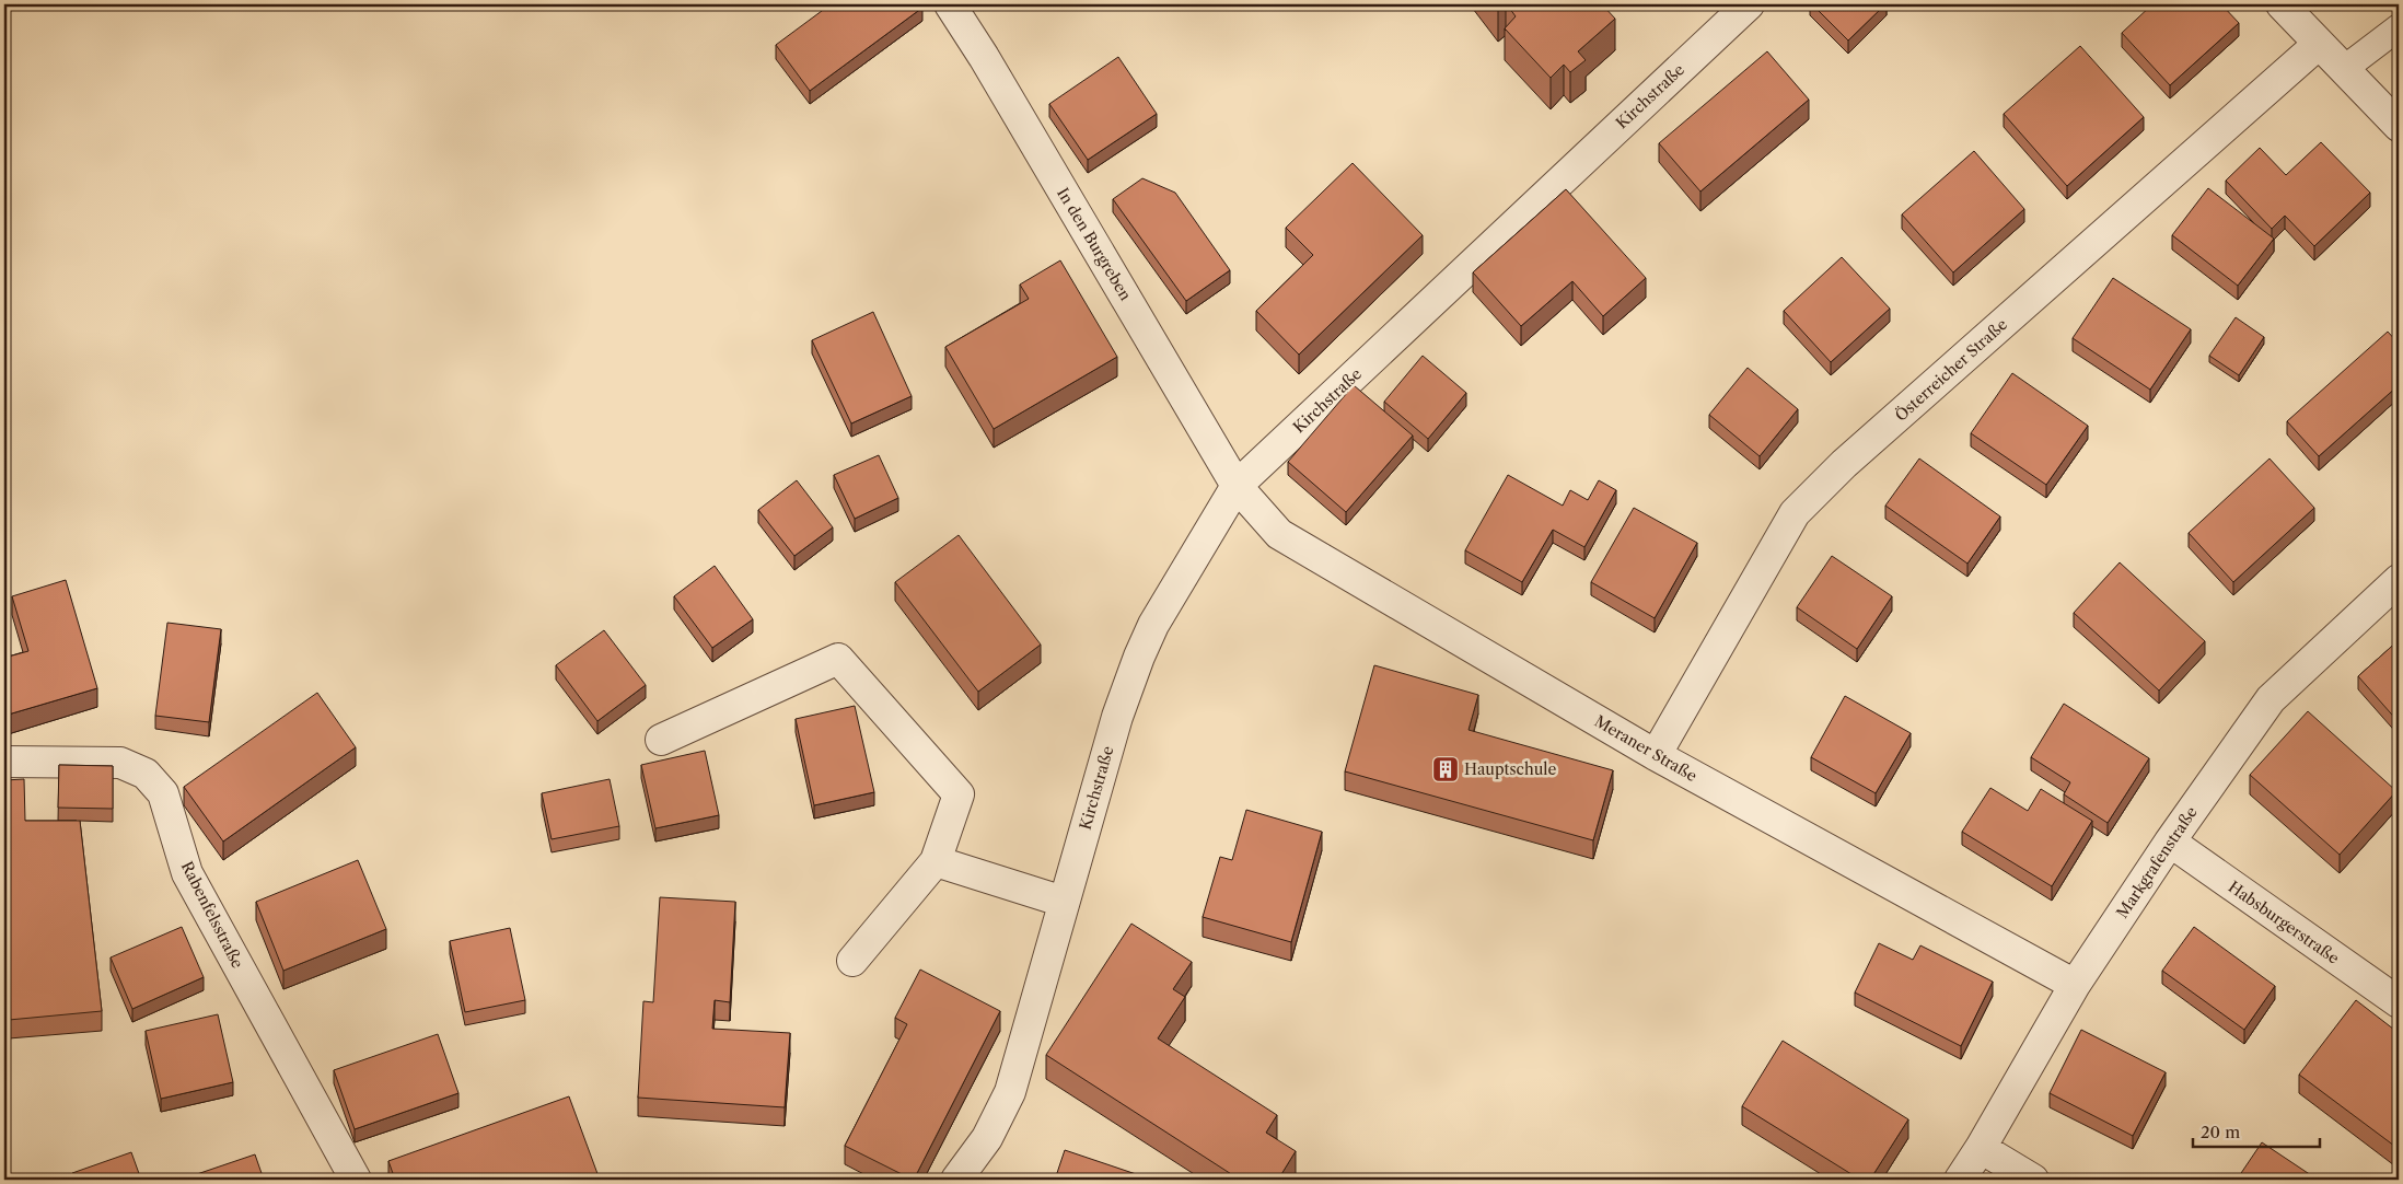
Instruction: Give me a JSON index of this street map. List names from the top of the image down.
{
  "streets": {
    "street": [
      "Kirchstraße",
      "In den Burgreben",
      "Österreicher Straße",
      "Meraner Straße",
      "Markgrafenstraße",
      "Rabenfelsstraße",
      "Habsburgerstraße"
    ]
  },
  "crossings": [
    ["Kirchstraße", "In den Burgreben"],
    ["Kirchstraße", "Meraner Straße"],
    ["In den Burgreben", "Meraner Straße"],
    ["Österreicher Straße", "Meraner Straße"],
    ["Meraner Straße", "Markgrafenstraße"],
    ["Markgrafenstraße", "Habsburgerstraße"]
  ],
  "places": {
    "building": ["Hauptschule"]
  },
  "scale_bar": "20 m"
}
